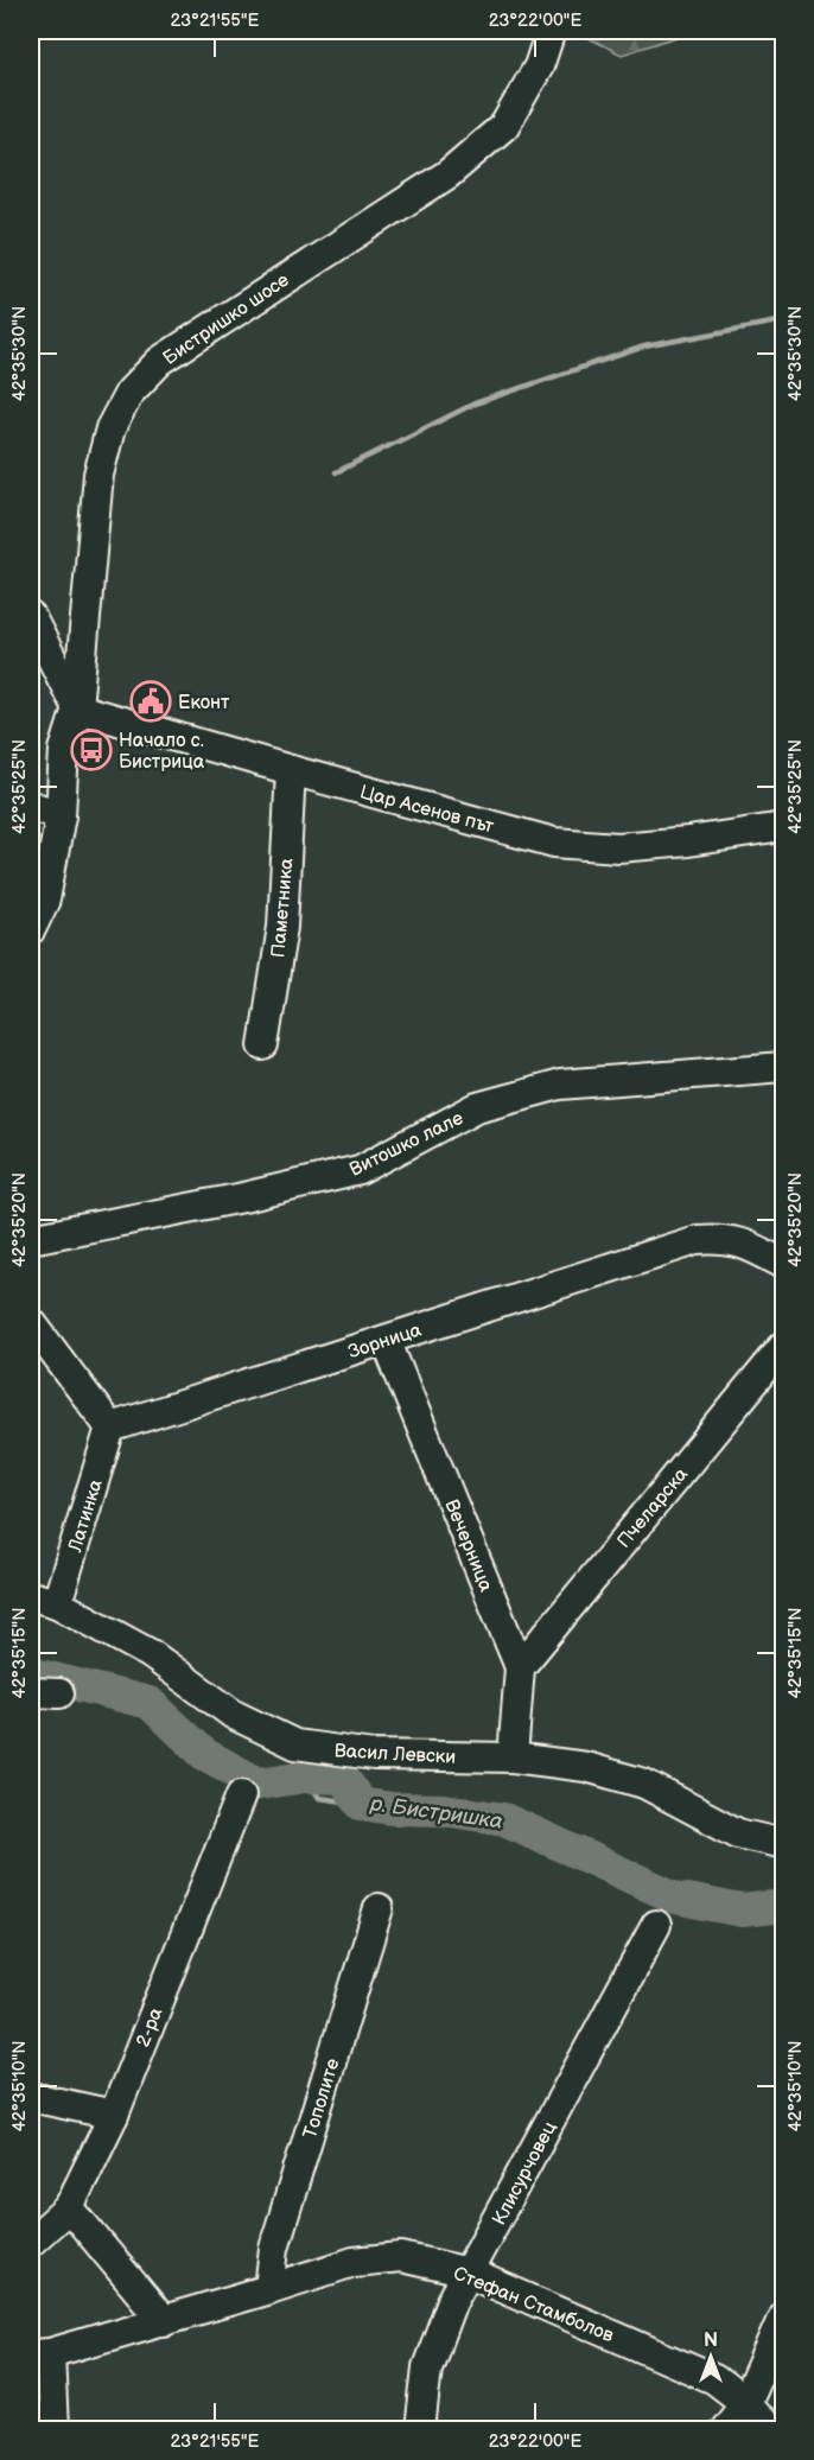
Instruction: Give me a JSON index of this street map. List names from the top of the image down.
{
  "streets": {
    "street": [
      "Бистришко шосе",
      "Цар Асенов път",
      "Паметника",
      "Витошко лале",
      "Зорница",
      "Пчеларска",
      "Латинка",
      "Вечерница",
      "Васил Левски",
      "2-ра",
      "Тополите",
      "Клисурчовец",
      "Стефан Стамболов"
    ]
  },
  "crossings": [
    ["Бистришко шосе", "Цар Асенов път"],
    ["Цар Асенов път", "Паметника"],
    ["Зорница", "Латинка"],
    ["Зорница", "Вечерница"],
    ["Пчеларска", "Вечерница"],
    ["Латинка", "Васил Левски"],
    ["Вечерница", "Васил Левски"],
    ["Тополите", "Стефан Стамболов"],
    ["Клисурчовец", "Стефан Стамболов"]
  ],
  "water": ["р. Бистришка"],
  "places": {
    "public building": ["Еконт"],
    "bus stop": ["Начало с. Бистрица"]
  },
  "north": "top",
  "coordinates": [
    "23°21'55\"E",
    "23°22'00\"E",
    "42°35'30\"N",
    "42°35'25\"N",
    "42°35'20\"N",
    "42°35'15\"N",
    "42°35'10\"N"
  ]
}
